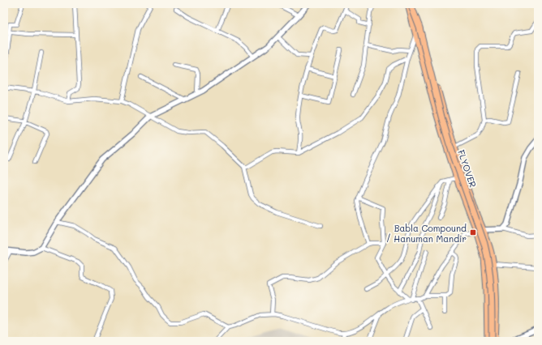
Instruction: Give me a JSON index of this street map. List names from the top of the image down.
{
  "streets": {
    "main road": ["FLYOVER"]
  },
  "places": {
    "transit": ["Babla Compound / Hanuman Mandir"]
  }
}
